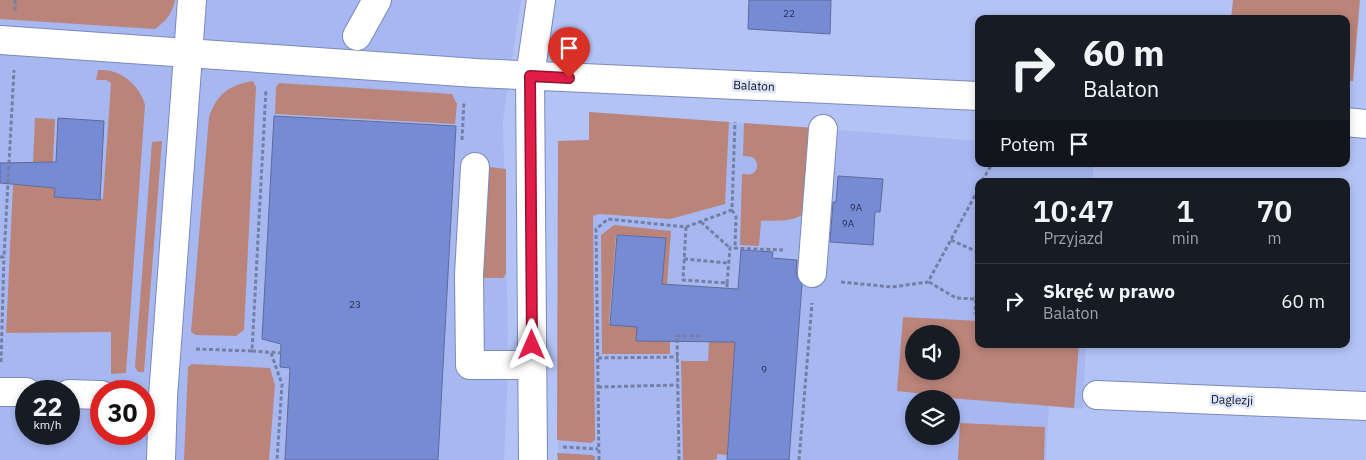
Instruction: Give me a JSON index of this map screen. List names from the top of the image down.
{
  "streets": {
    "street": ["Balaton", "Daglezji"]
  },
  "house_numbers": [
    "22",
    "9A",
    "9A",
    "23",
    "9"
  ],
  "page": {
    "turn": ["60 m", "Balaton"],
    "then": "Potem",
    "eta": [
      "10:47",
      "Przyjazd",
      "1",
      "min",
      "70",
      "m"
    ],
    "list": [
      {
        "name": "Skręć w prawo",
        "note": "Balaton",
        "value": "60 m"
      }
    ],
    "speed": "22 km/h",
    "limit": "30"
  }
}
